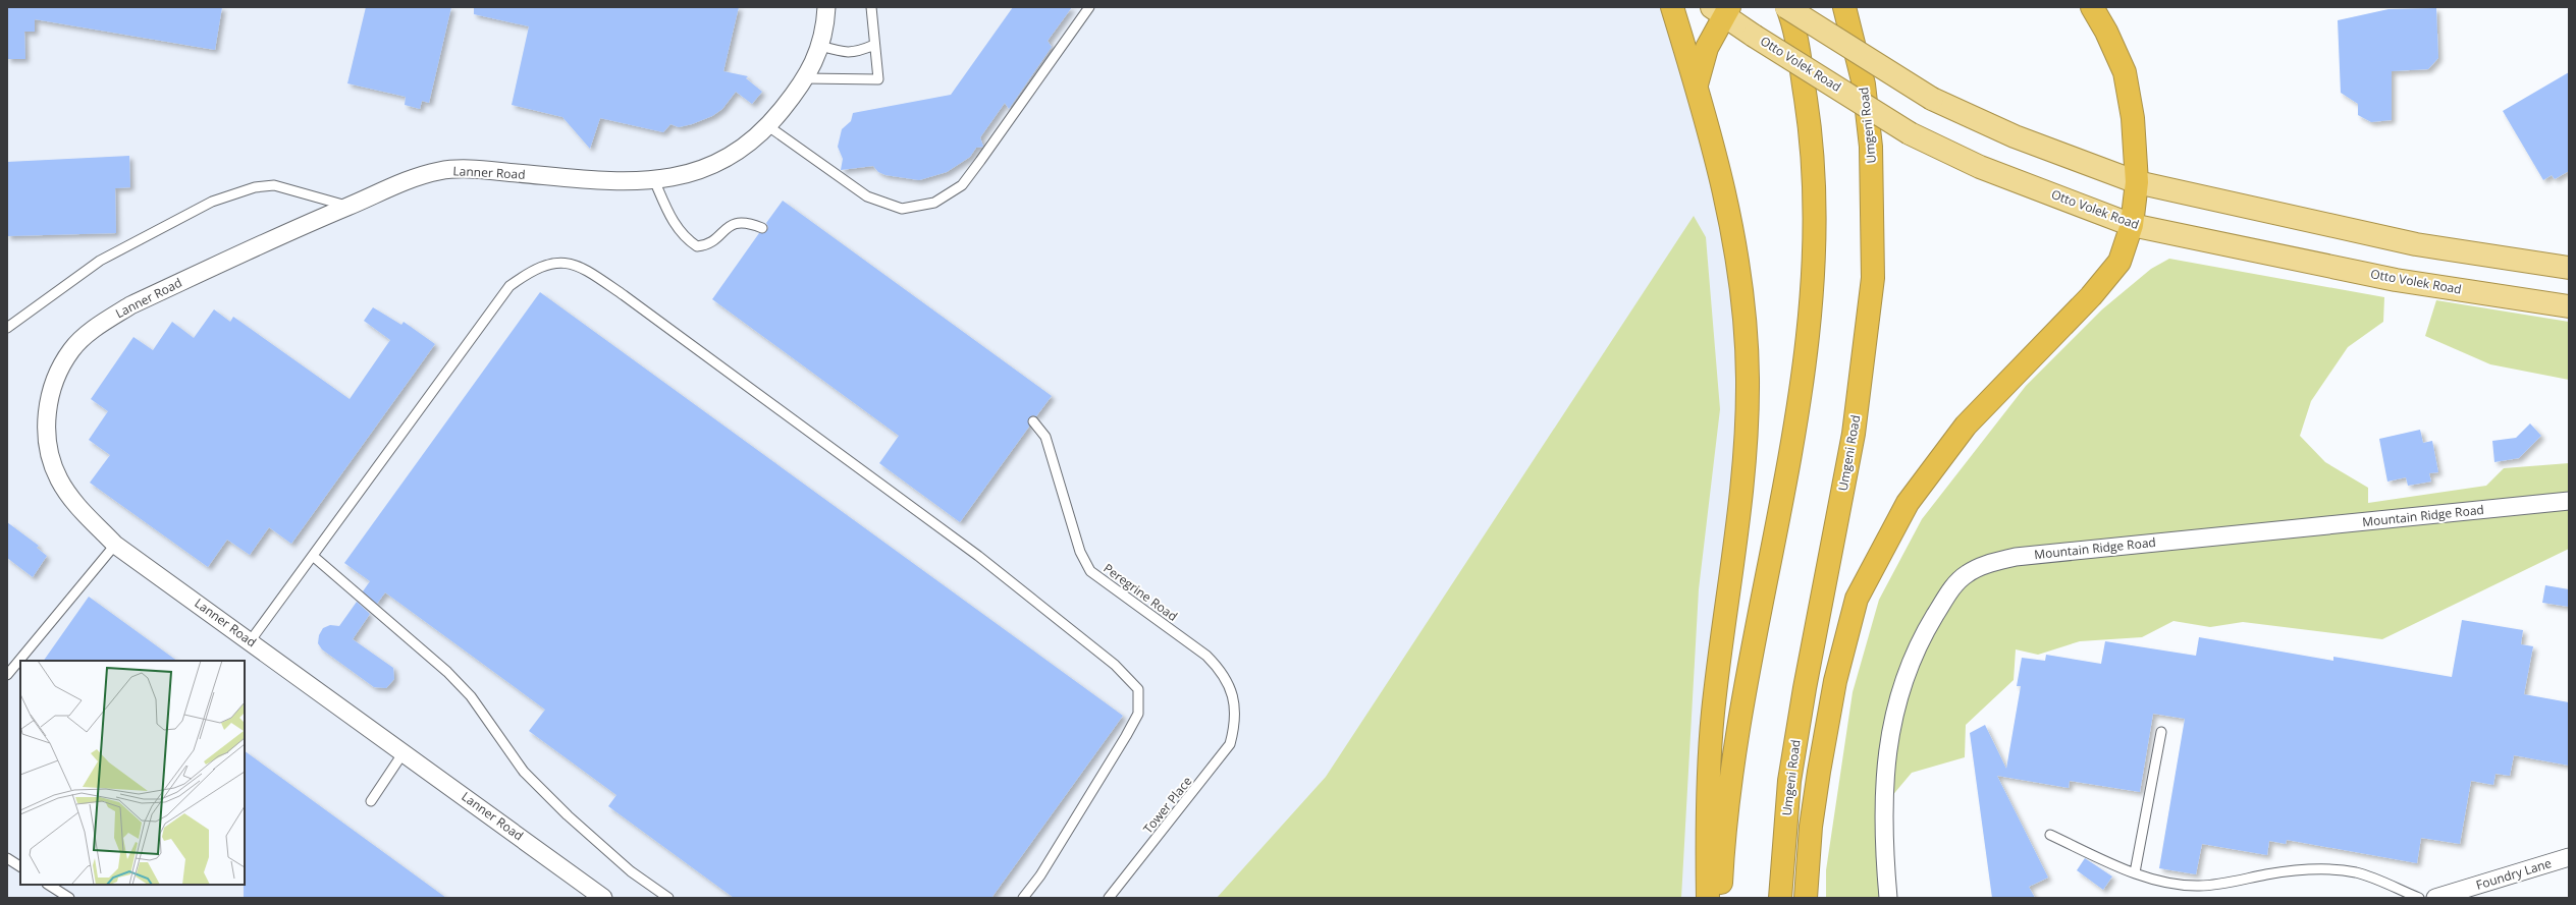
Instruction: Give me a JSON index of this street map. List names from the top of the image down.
{
  "streets": {
    "highway": ["Umgeni Road"],
    "main road": ["Otto Volek Road"],
    "street": ["Lanner Road", "Mountain Ridge Road", "Foundry Lane"],
    "lane": ["Peregrine Road", "Tower Place"]
  },
  "crossings": [
    ["Peregrine Road", "Tower Place"]
  ]
}
